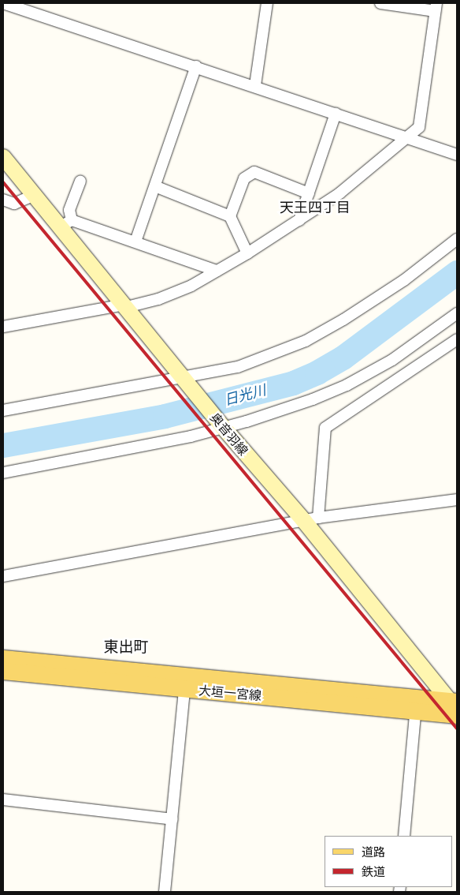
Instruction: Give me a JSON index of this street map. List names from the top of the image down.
{
  "streets": {
    "main road": ["奥音羽線", "大垣一宮線"]
  },
  "crossings": [
    ["奥音羽線", "大垣一宮線"]
  ],
  "districts": ["天王四丁目", "東出町"],
  "water": ["日光川"],
  "legend": ["道路", "鉄道"]
}
